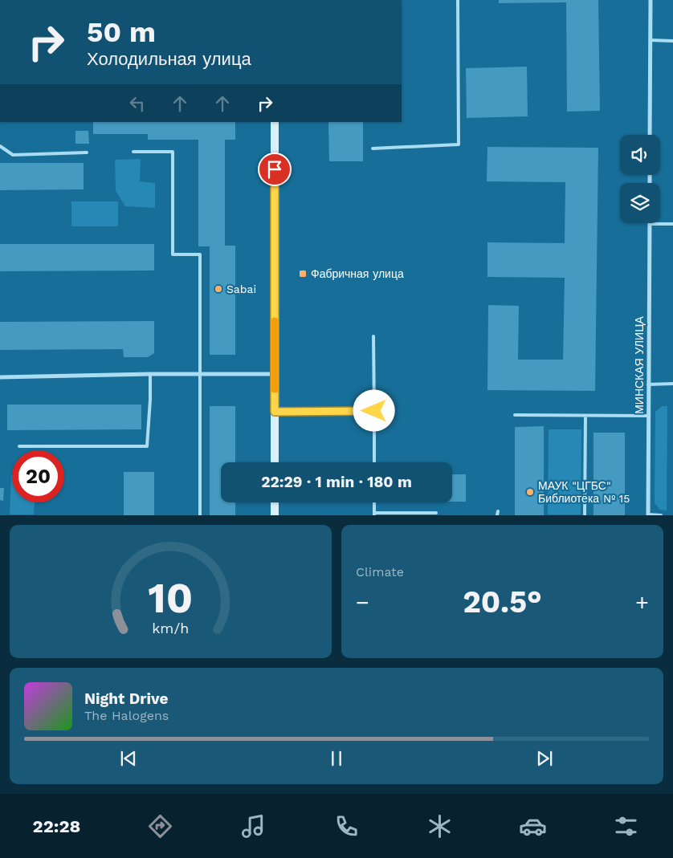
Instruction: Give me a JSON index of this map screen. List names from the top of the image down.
{
  "streets": {
    "street": ["МИНСКАЯ УЛИЦА"]
  },
  "places": {
    "transit": ["Фабричная улица"],
    "other": ["Sabai", "МАУК \"ЦГБС\" Библиотека № 15"]
  },
  "page": {
    "turn": ["50 m", "Холодильная улица"],
    "limit": "20",
    "trip": "22:29 · 1 min · 180 m",
    "tile": "Climate",
    "heat": ["−", "20.5°", "+"],
    "song": ["Night Drive", "The Halogens"],
    "tabs": "22:28",
    "gauge": ["10", "km/h"]
  }
}
